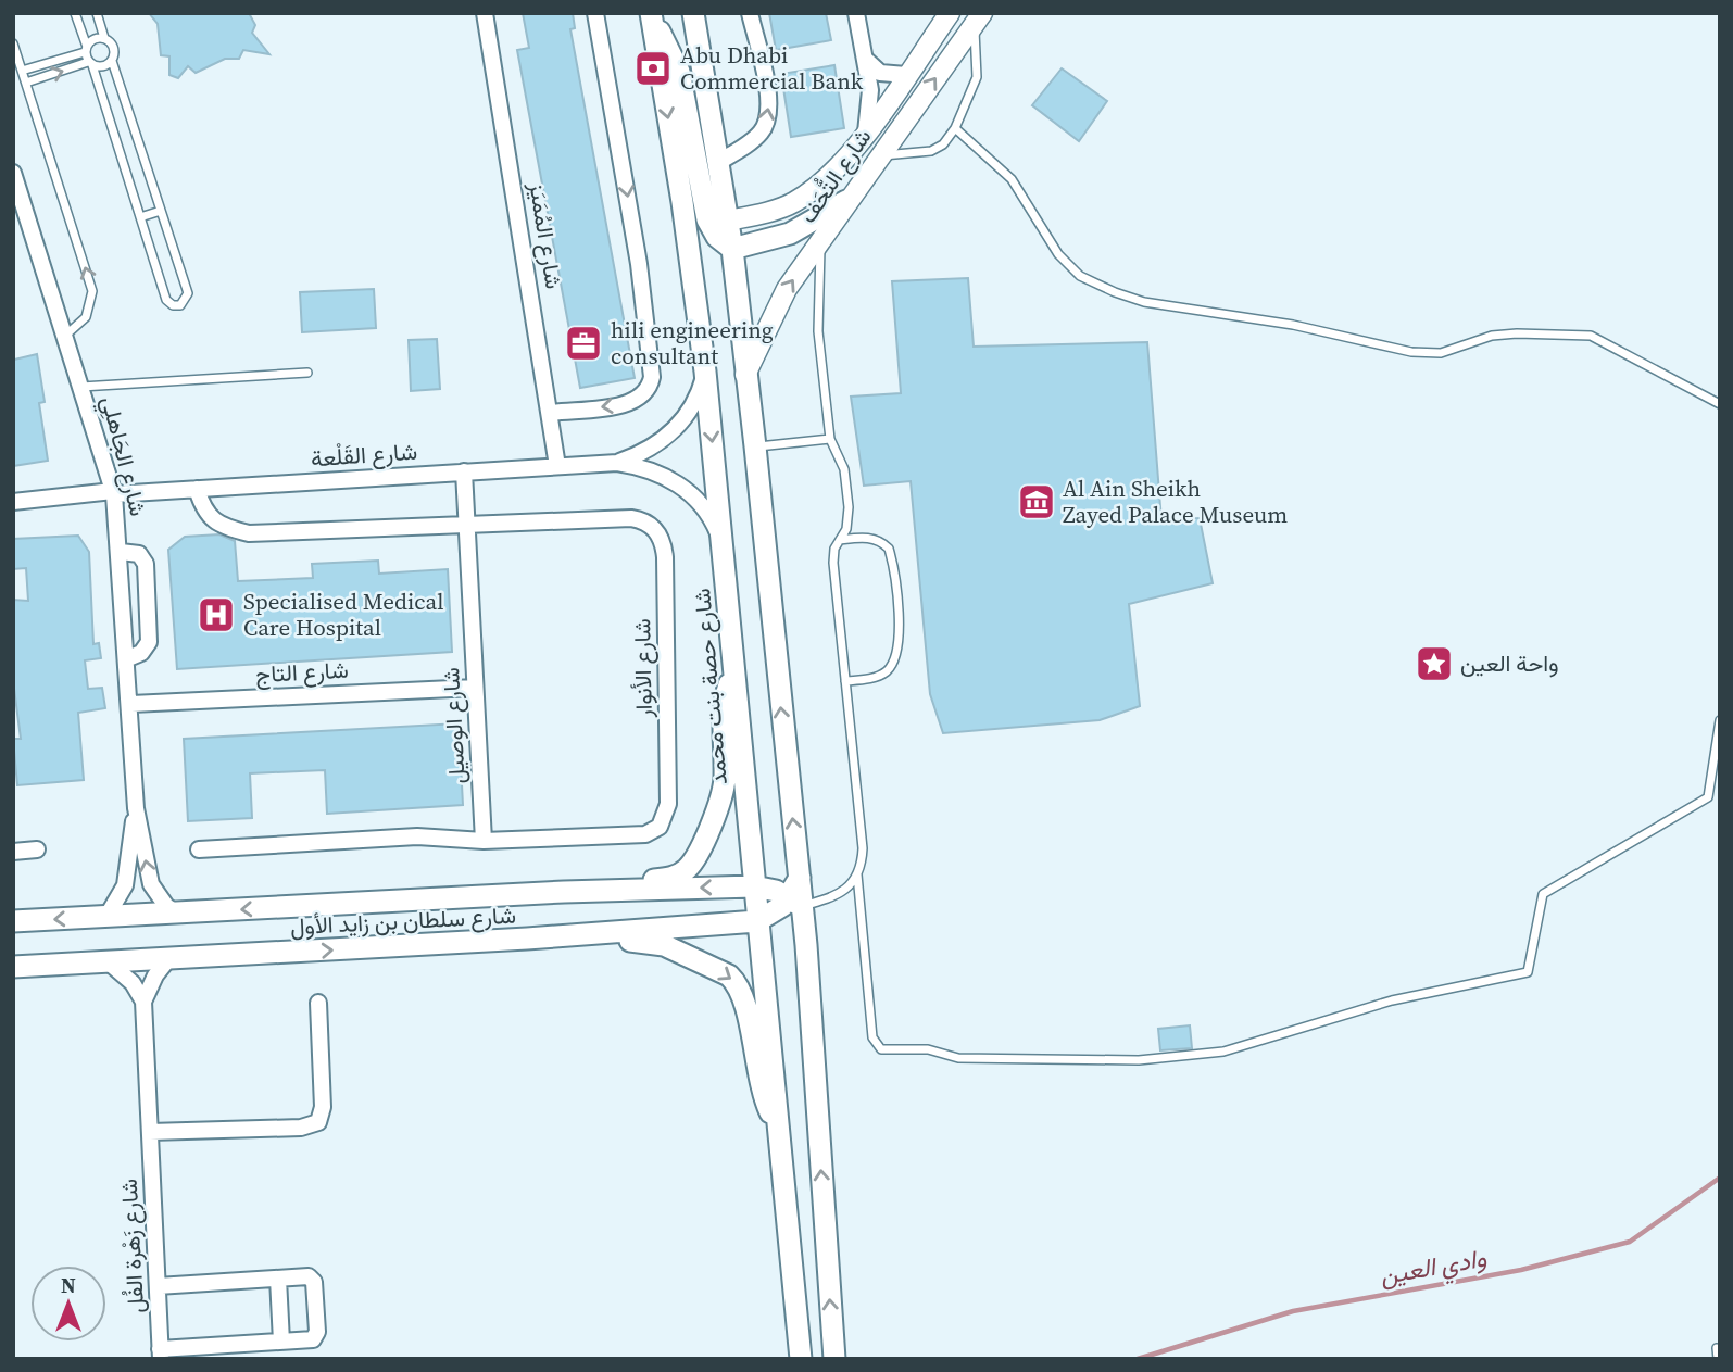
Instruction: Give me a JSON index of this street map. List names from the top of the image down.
{
  "streets": {
    "main road": ["شارع حصة بنت محمد", "شارع سلطان بن زايد الأول"],
    "street": [
      "شارع التُّحَف",
      "شارع المُمَيَز",
      "شارع القَلْعة",
      "شارع الجَاهلِي",
      "شارع الأنوار",
      "شارع التاج",
      "شارع الوصيل",
      "شارع زَهْرة الفُل"
    ]
  },
  "crossings": [
    ["شارع المُمَيَز", "شارع القَلْعة"],
    ["شارع القَلْعة", "شارع الجَاهلِي"],
    ["شارع القَلْعة", "شارع الأنوار"],
    ["شارع القَلْعة", "شارع حصة بنت محمد"],
    ["شارع القَلْعة", "شارع الوصيل"],
    ["شارع الجَاهلِي", "شارع التاج"],
    ["شارع الجَاهلِي", "شارع سلطان بن زايد الأول"],
    ["شارع الأنوار", "شارع الوصيل"],
    ["شارع التاج", "شارع الوصيل"],
    ["شارع حصة بنت محمد", "شارع سلطان بن زايد الأول"]
  ],
  "water": ["وادي العين"],
  "places": {
    "bank": ["Abu Dhabi Commercial Bank"],
    "office": ["hili engineering consultant"],
    "museum": ["Al Ain Sheikh Zayed Palace Museum"],
    "hospital": ["Specialised Medical Care Hospital"],
    "place": ["واحة العين"]
  },
  "north": "top"
}
